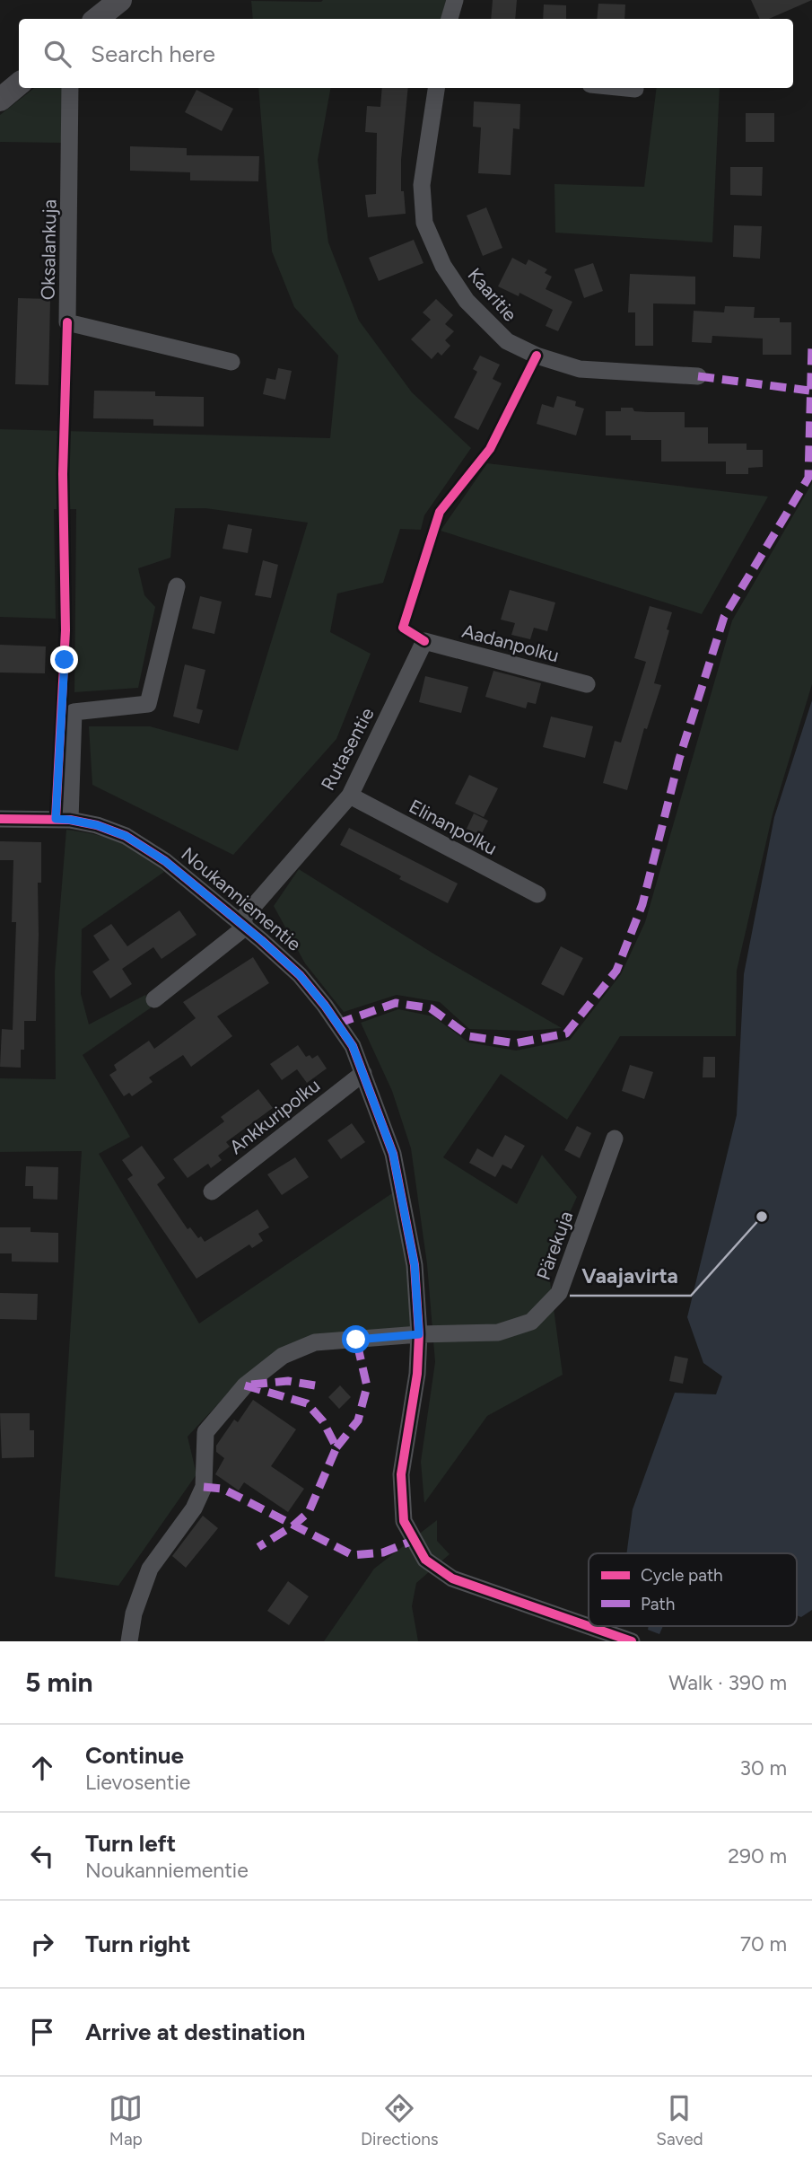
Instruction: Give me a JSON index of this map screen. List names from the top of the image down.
{
  "streets": {
    "street": [
      "Oksalankuja",
      "Kaaritie",
      "Aadanpolku",
      "Rutasentie",
      "Elinanpolku",
      "Noukanniementie",
      "Ankkuripolku",
      "Pärekuja"
    ]
  },
  "crossings": [
    ["Aadanpolku", "Rutasentie"],
    ["Rutasentie", "Elinanpolku"],
    ["Rutasentie", "Noukanniementie"],
    ["Noukanniementie", "Ankkuripolku"],
    ["Noukanniementie", "Pärekuja"]
  ],
  "places": ["Vaajavirta"],
  "legend": ["Cycle path", "Path"],
  "page": {
    "search": "Search here",
    "heading": ["5 min", "Walk · 390 m"],
    "list": [
      ["Continue", "Lievosentie", "30 m"],
      ["Turn left", "Noukanniementie", "290 m"],
      ["Turn right", "70 m"],
      "Arrive at destination"
    ],
    "nav": ["Map", "Directions", "Saved"]
  }
}
